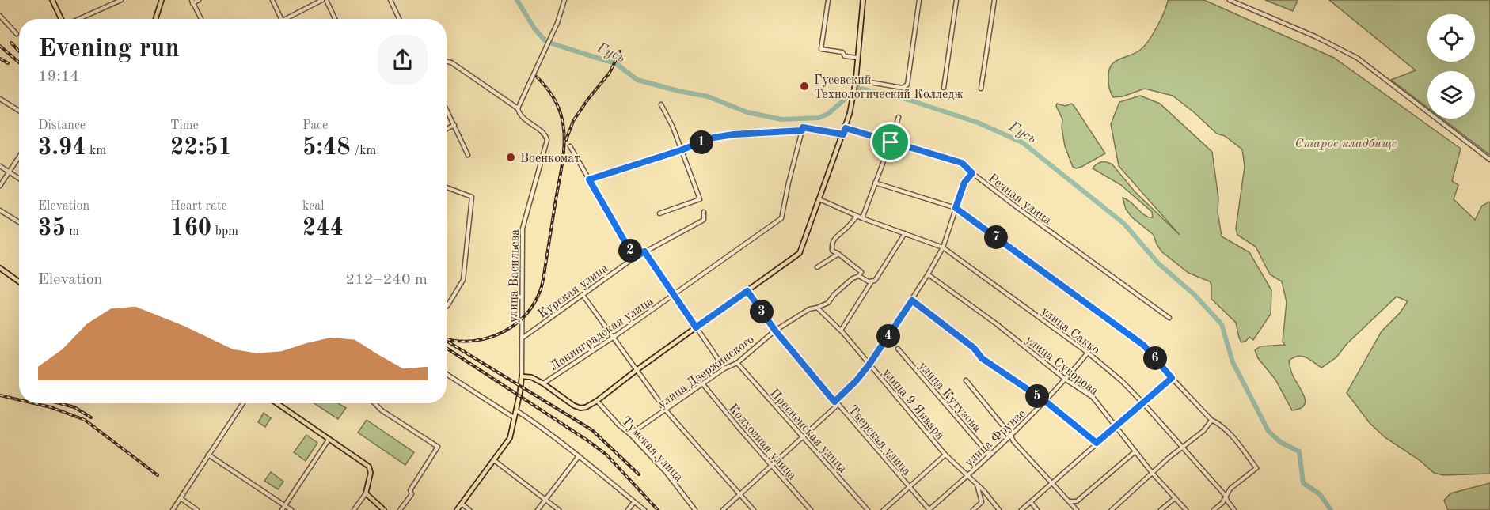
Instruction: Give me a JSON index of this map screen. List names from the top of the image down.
{
  "streets": {
    "street": [
      "Речная улица",
      "улица Васильева",
      "Курская улица",
      "улица Сакко",
      "Ленинградская улица",
      "улица Суворова",
      "улица Дзержинского",
      "улица Кутузова",
      "улица 9 Января",
      "Пресненская улица",
      "улица Фрунзе",
      "Тверская улица",
      "Колхозная улица",
      "Тумская улица"
    ]
  },
  "crossings": [
    ["улица Васильева", "Курская улица"],
    ["улица Сакко", "улица Фрунзе"],
    ["улица Суворова", "улица Фрунзе"],
    ["улица Дзержинского", "улица 9 Января"],
    ["улица Дзержинского", "Пресненская улица"],
    ["улица Дзержинского", "Тверская улица"],
    ["улица Дзержинского", "Колхозная улица"],
    ["улица Дзержинского", "Тумская улица"],
    ["улица Кутузова", "улица Фрунзе"],
    ["улица 9 Января", "улица Фрунзе"],
    ["улица Фрунзе", "Тверская улица"]
  ],
  "water": ["Гусь"],
  "parks": ["Старое кладбище"],
  "places": ["Гусевский Технологический Колледж", "Военкомат"],
  "page": {
    "heading": ["Evening run", "19:14"],
    "stats": [
      ["Distance", "3.94 km"],
      ["Time", "22:51"],
      ["Pace", "5:48 /km"],
      ["Elevation", "35 m"],
      ["Heart rate", "160 bpm"],
      ["kcal", "244"]
    ],
    "pins": [
      "1",
      "7",
      "2",
      "3",
      "4",
      "6",
      "5"
    ],
    "chart": ["Elevation", "212–240 m"]
  }
}
